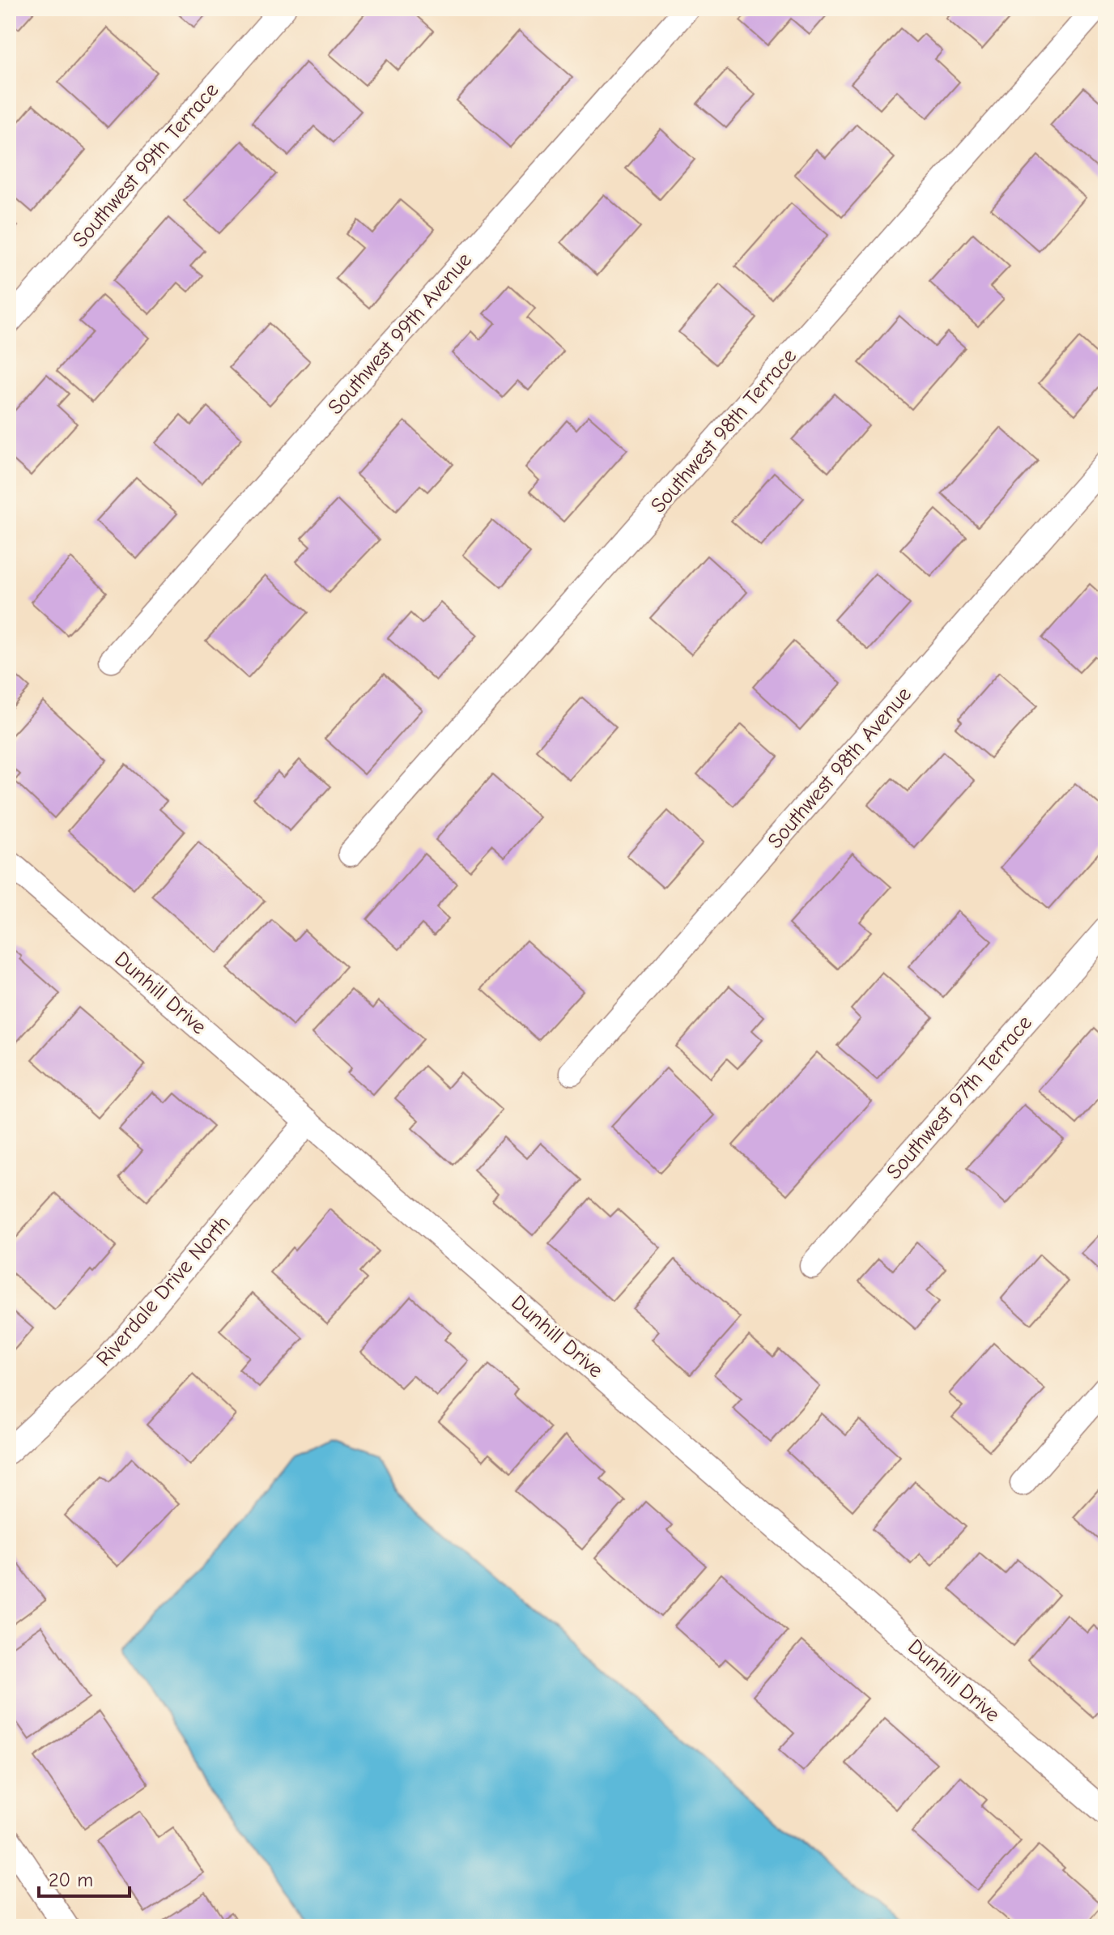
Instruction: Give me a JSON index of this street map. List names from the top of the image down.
{
  "streets": {
    "street": [
      "Southwest 99th Terrace",
      "Southwest 99th Avenue",
      "Southwest 98th Terrace",
      "Southwest 98th Avenue",
      "Dunhill Drive",
      "Southwest 97th Terrace",
      "Riverdale Drive North"
    ]
  },
  "crossings": [
    ["Dunhill Drive", "Riverdale Drive North"]
  ],
  "scale_bar": "20 m"
}
